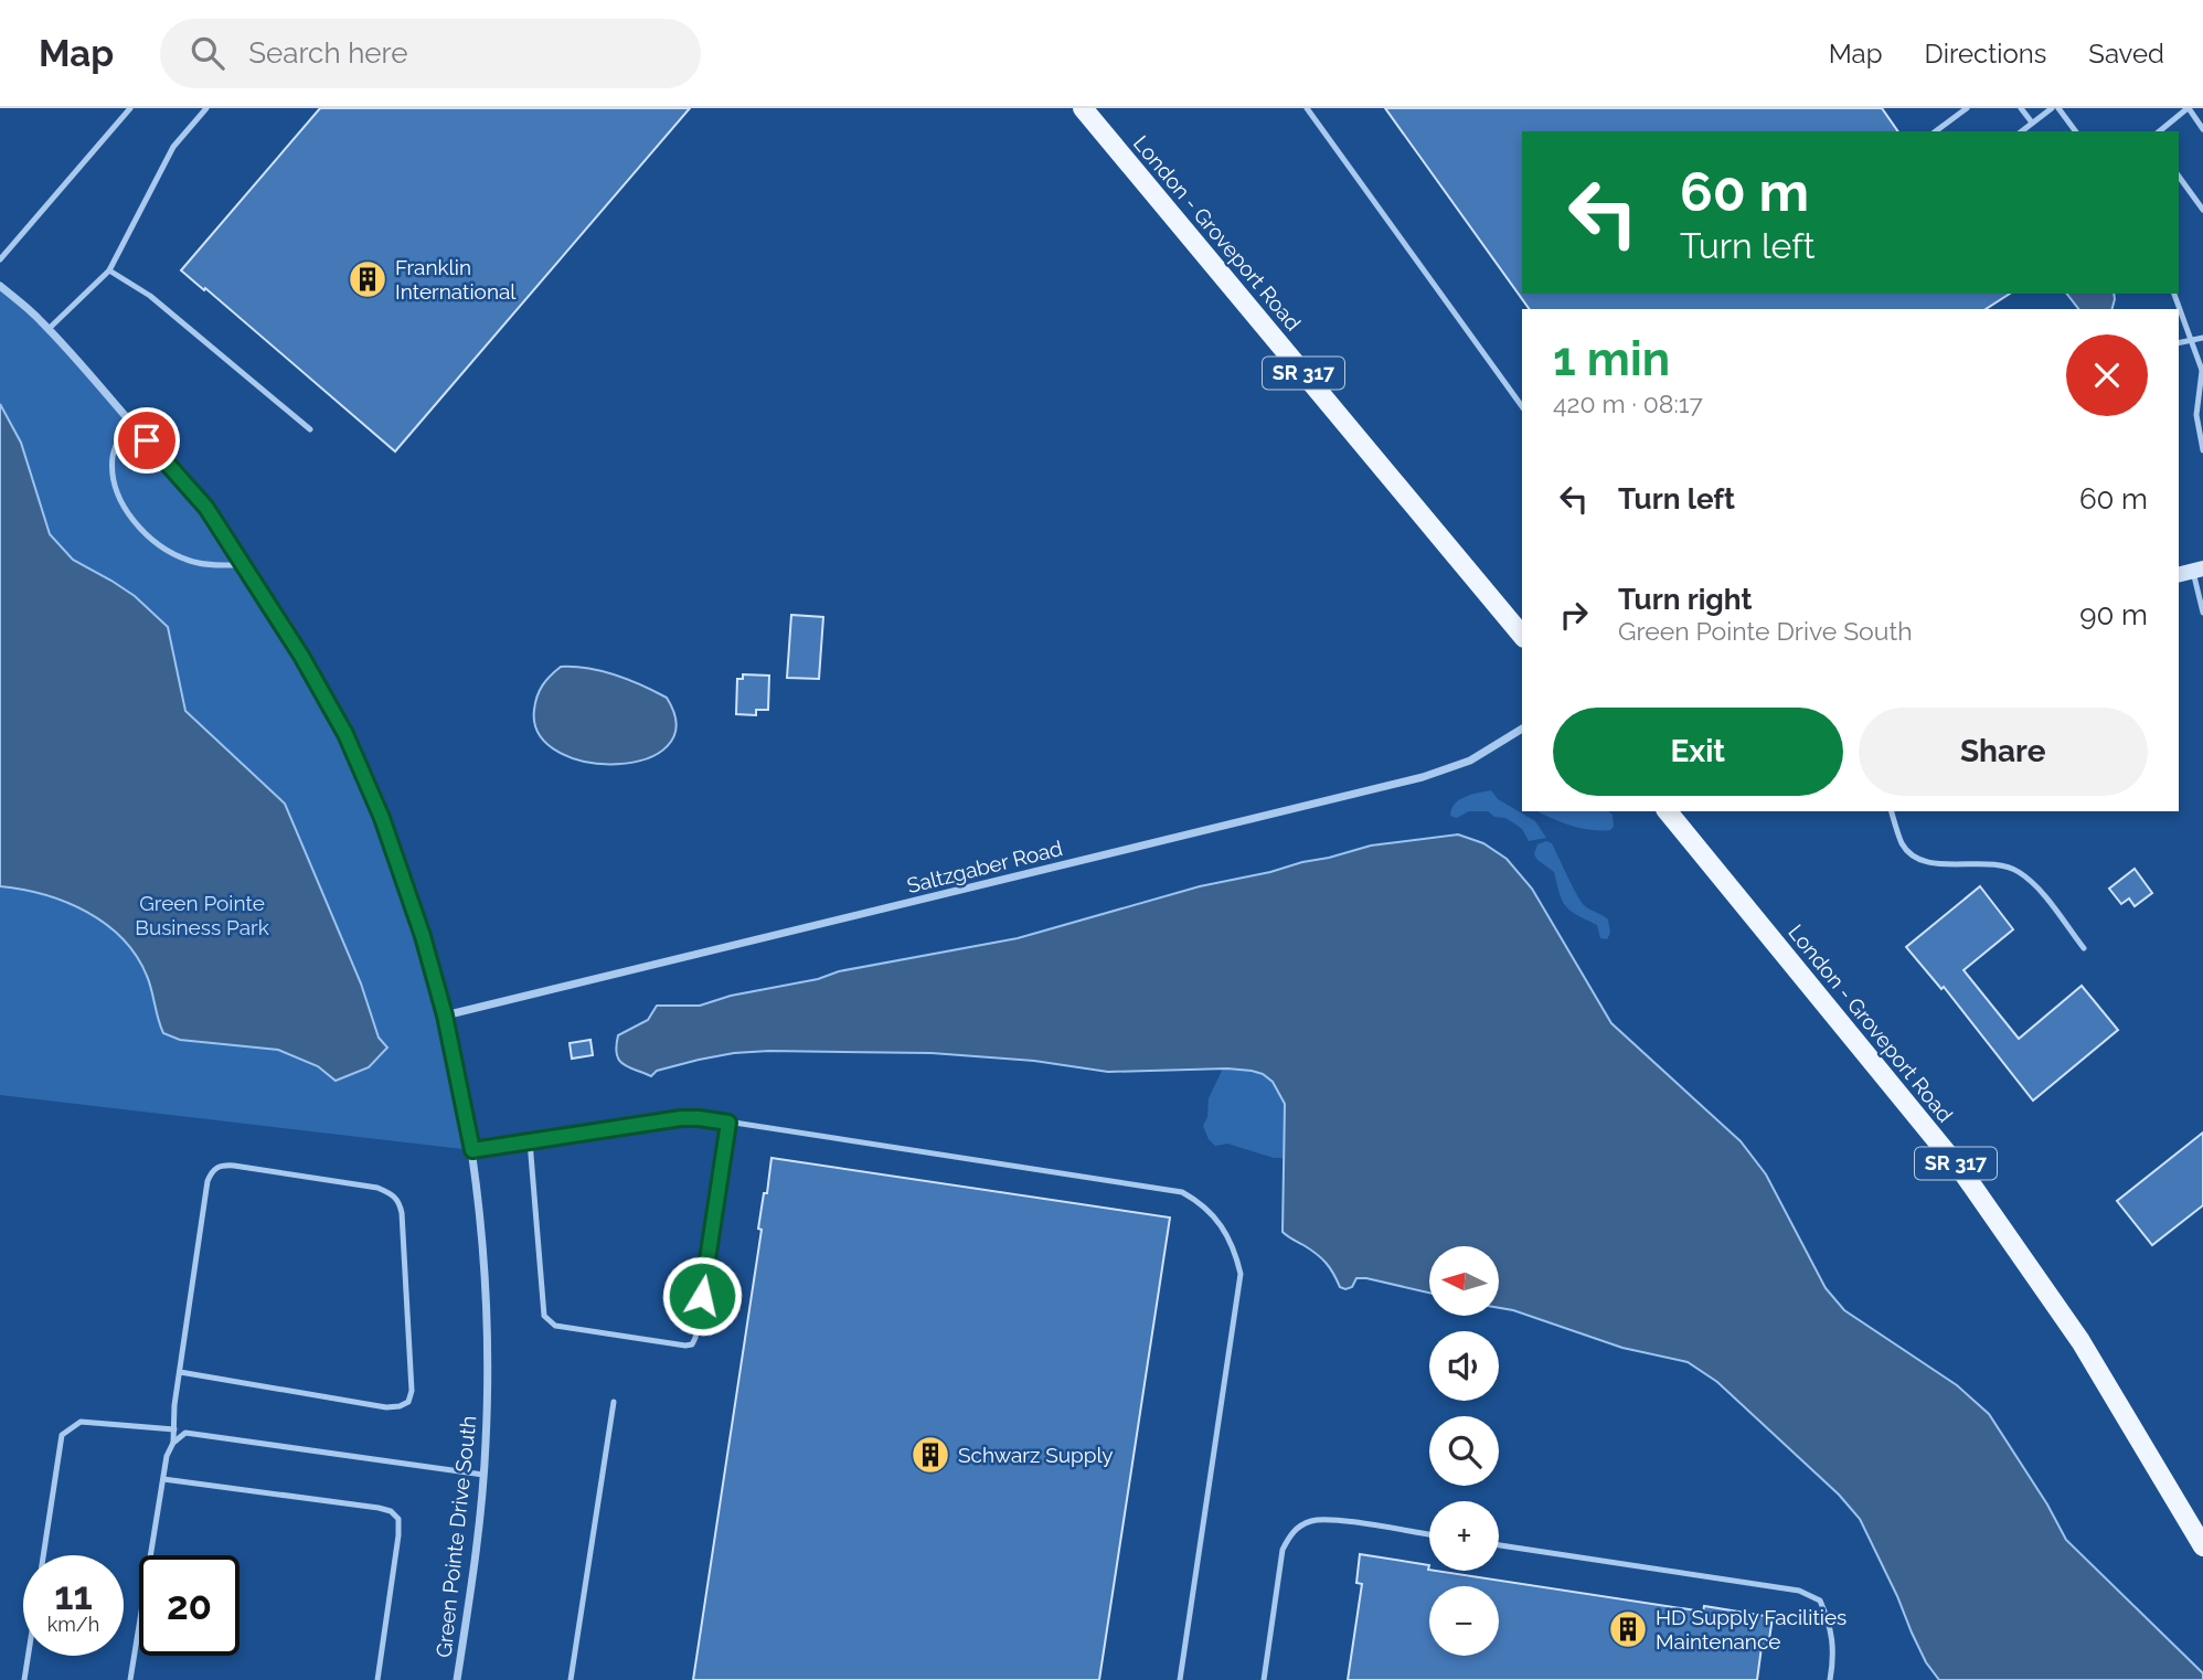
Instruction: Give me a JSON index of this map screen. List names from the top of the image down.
{
  "streets": {
    "main road": ["London - Groveport Road", "SR 317"],
    "street": ["Saltzgaber Road", "Green Pointe Drive South"]
  },
  "crossings": [
    ["Saltzgaber Road", "Green Pointe Drive South"]
  ],
  "parks": ["Green Pointe Business Park"],
  "places": {
    "building": ["Franklin International", "Schwarz Supply", "HD Supply Facilities Maintenance"]
  },
  "north": "left",
  "page": {
    "header": "Map",
    "search": "Search here",
    "nav": ["Map", "Directions", "Saved"],
    "turn": ["60 m", "Turn left"],
    "heading": ["1 min", "420 m · 08:17"],
    "list": [
      {
        "name": "Turn left",
        "value": "60 m"
      },
      {
        "name": "Turn right",
        "note": "Green Pointe Drive South",
        "value": "90 m"
      }
    ],
    "buttons": ["Exit", "Share"],
    "map_buttons": ["+", "−"],
    "speed": "11 km/h",
    "limit": "20"
  }
}
